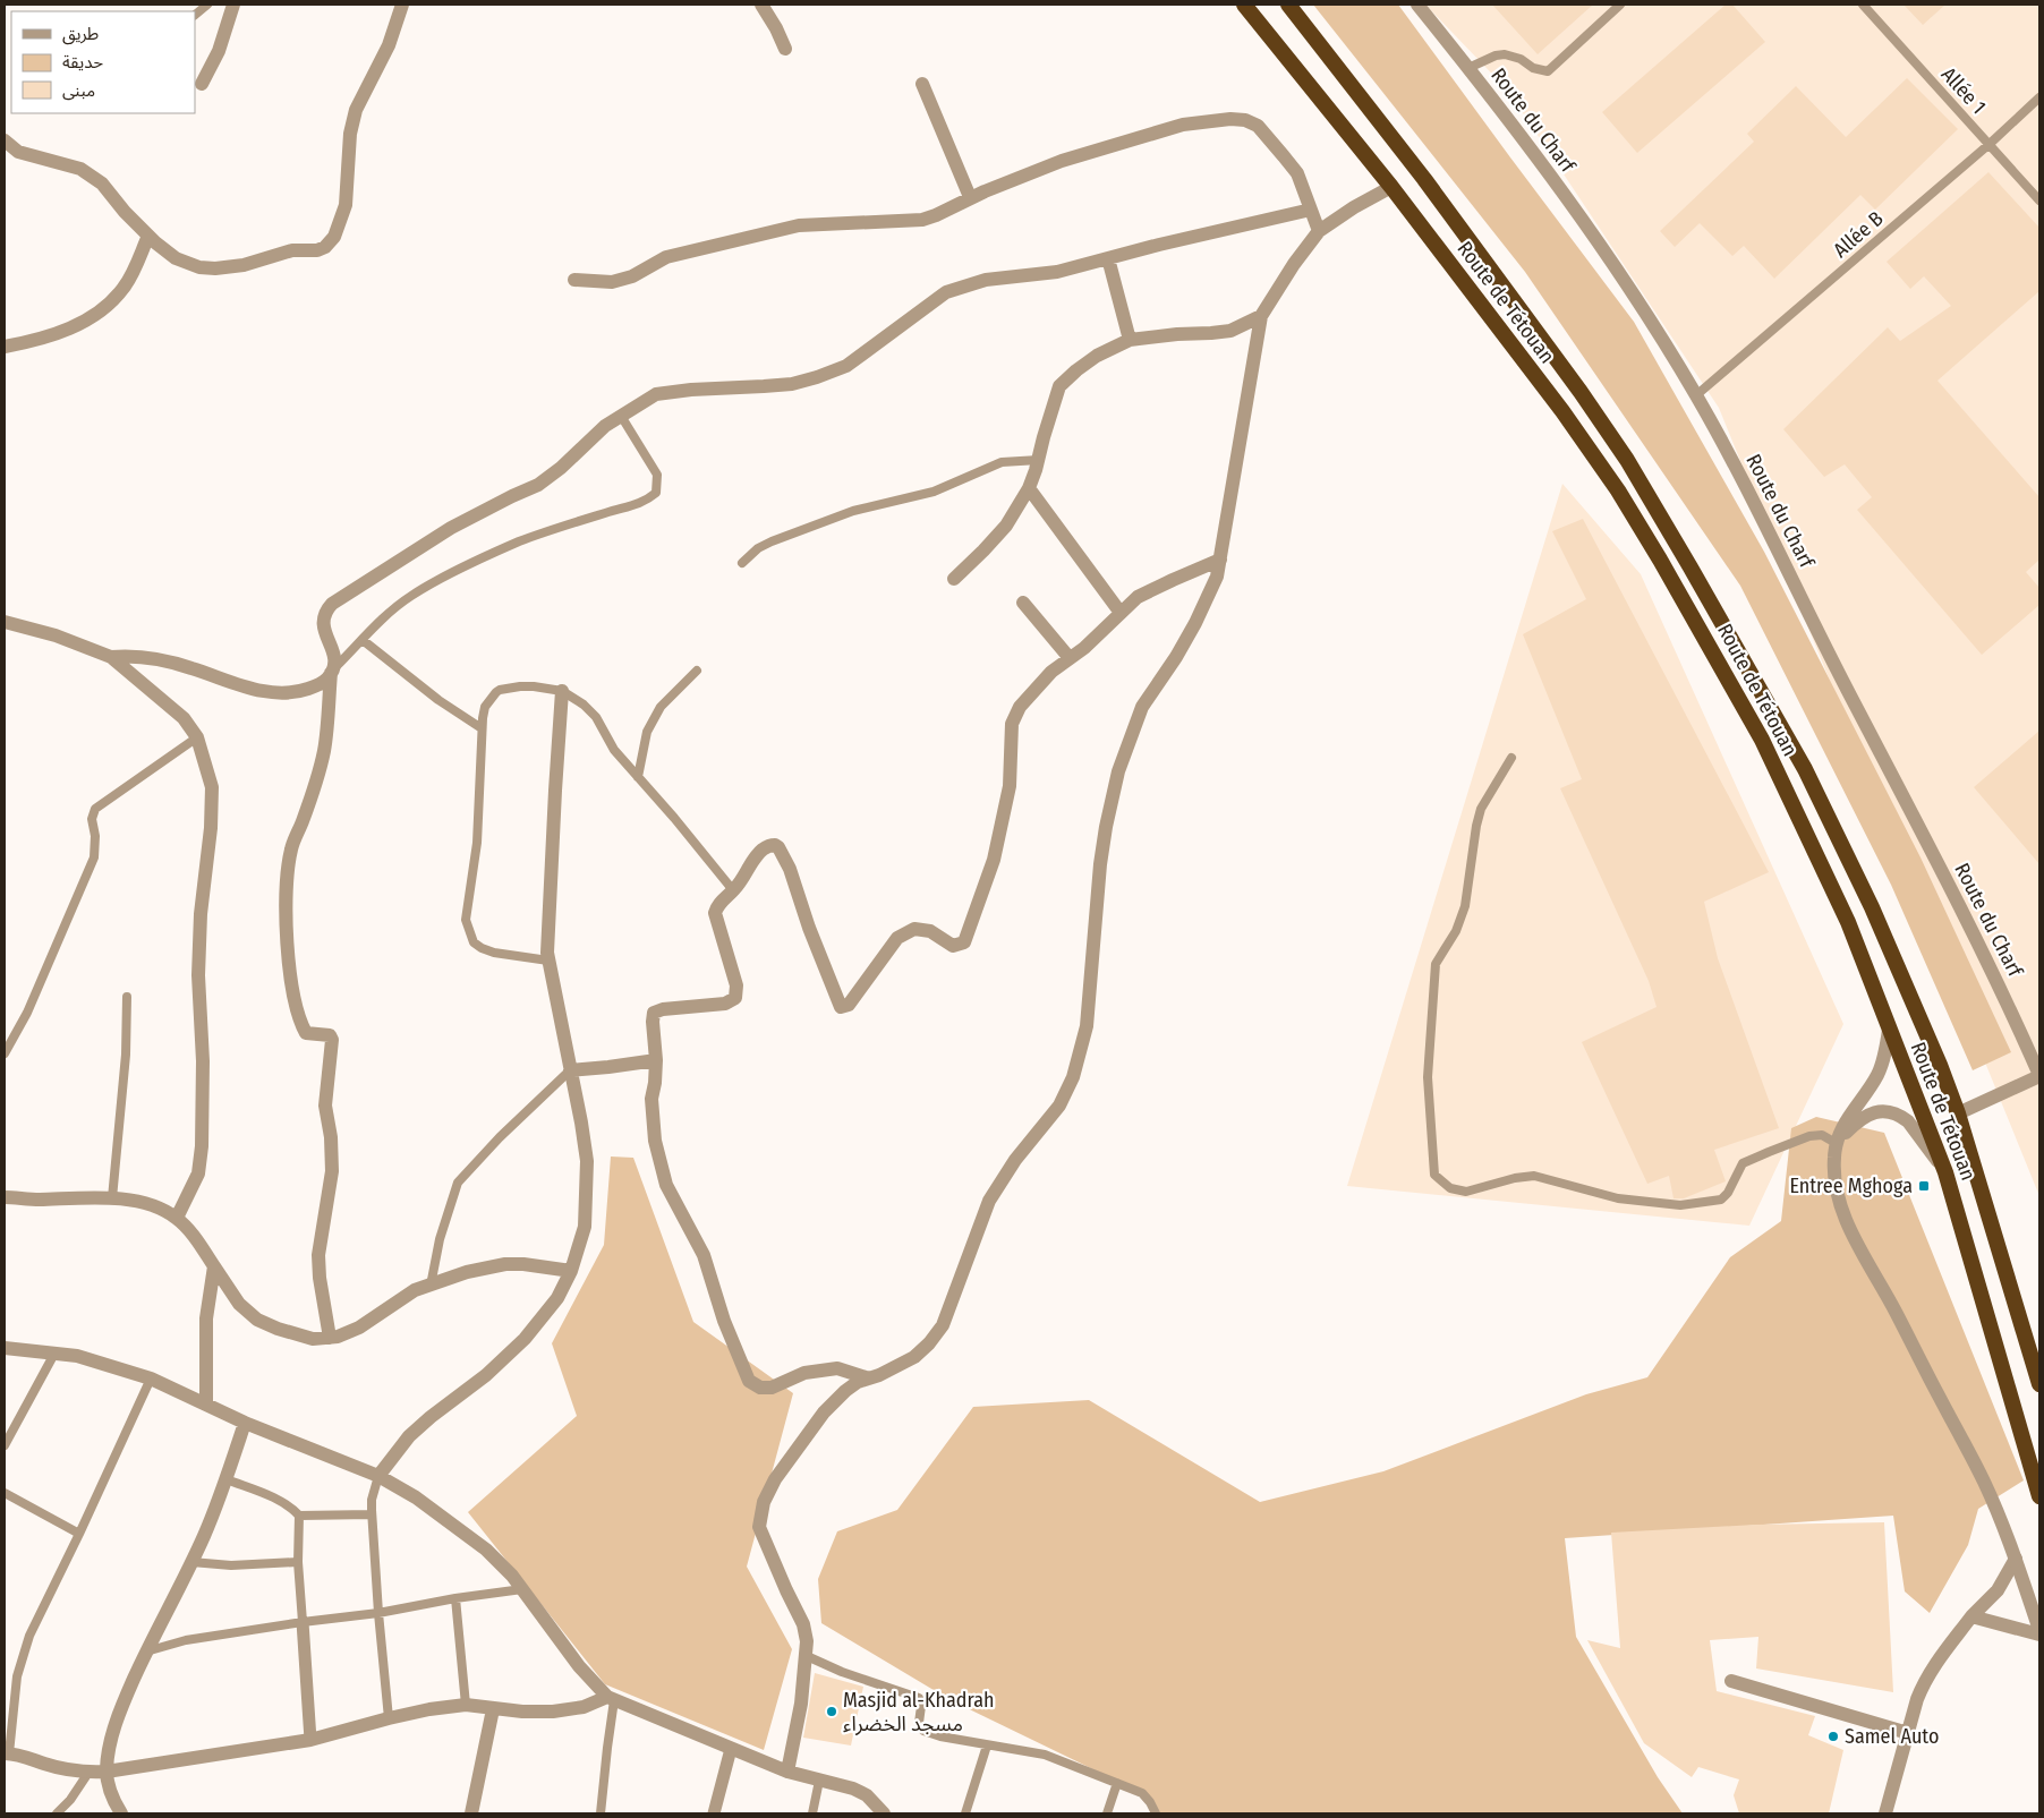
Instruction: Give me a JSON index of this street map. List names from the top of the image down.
{
  "streets": {
    "highway": ["Route de Tétouan"],
    "street": ["Route du Charf"],
    "lane": ["Allée 1", "Allée B"]
  },
  "crossings": [
    ["Allée 1", "Allée B"],
    ["Route du Charf", "Allée B"]
  ],
  "places": {
    "transit": ["Entree Mghoga"],
    "other": ["Masjid al-Khadrah مسجد الخضراء", "Samel Auto"]
  },
  "legend": ["طريق", "حديقة", "مبنى"]
}
